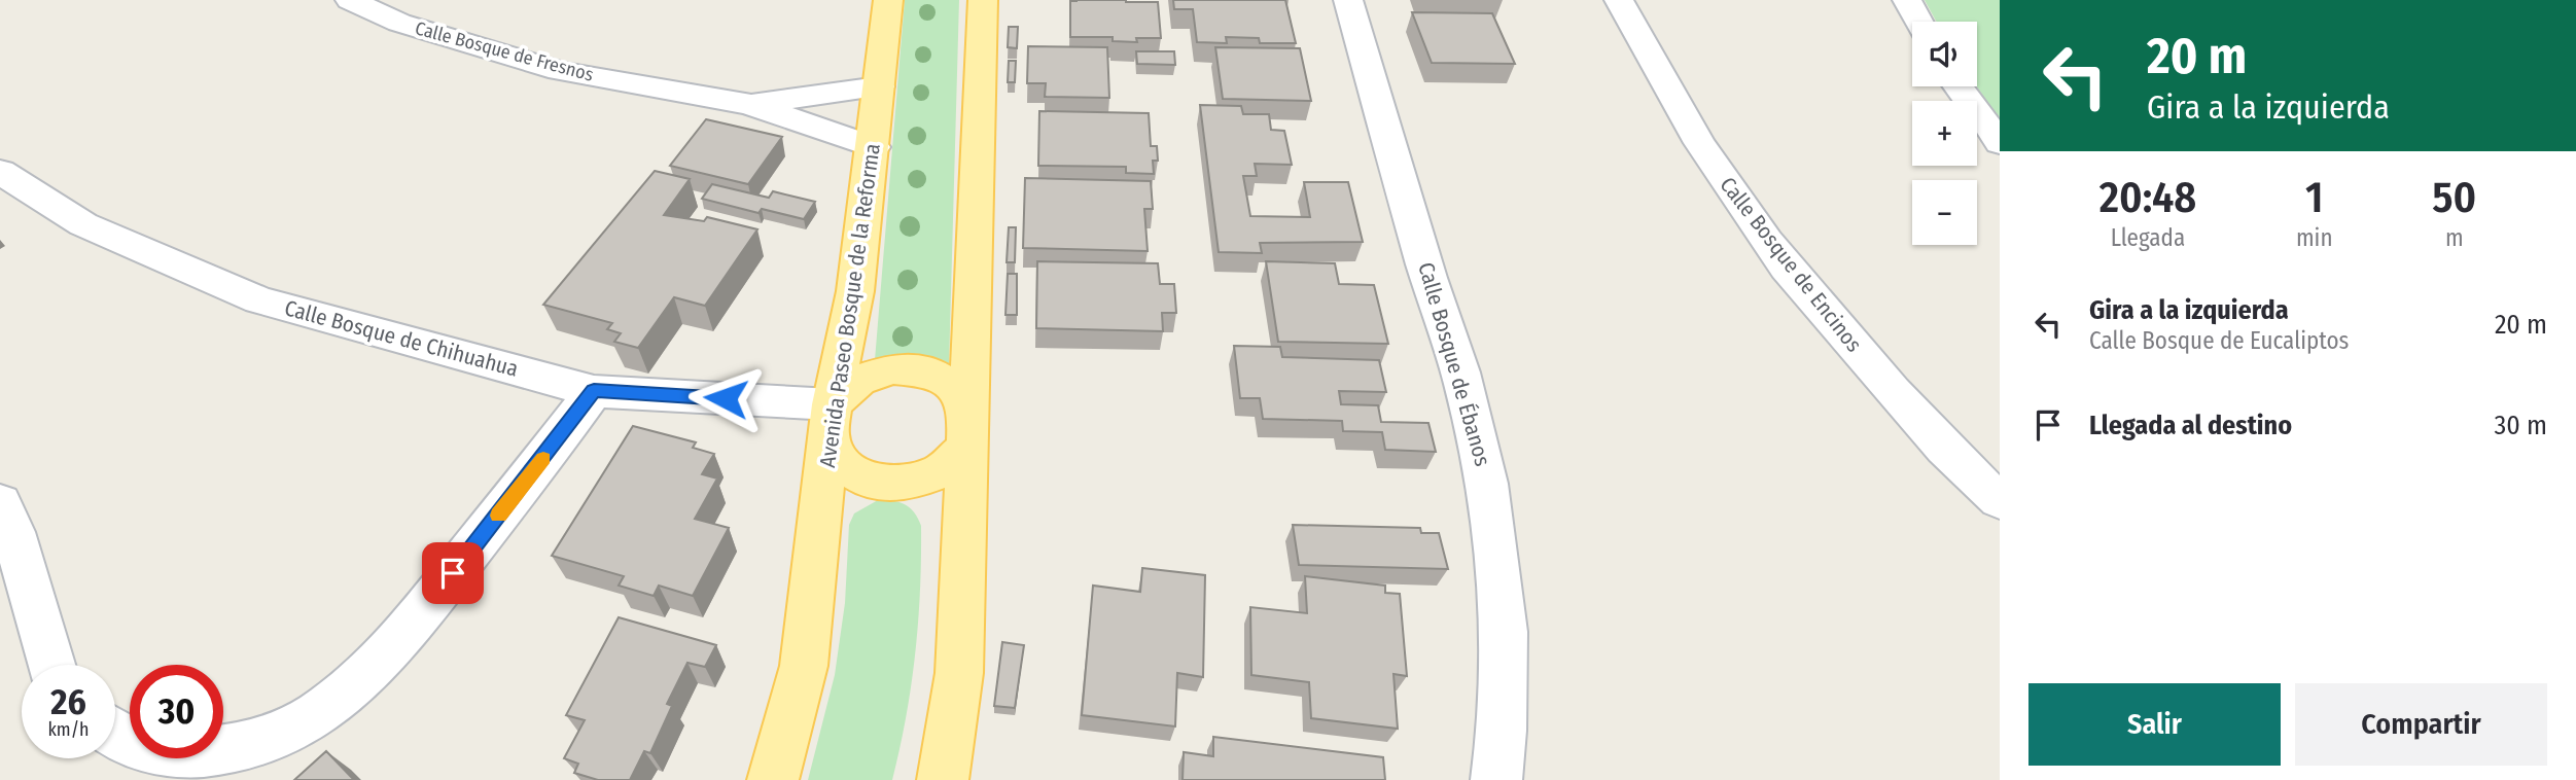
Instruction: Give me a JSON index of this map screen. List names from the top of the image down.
{
  "streets": {
    "main road": ["Avenida Paseo Bosque de la Reforma"],
    "street": [
      "Calle Bosque de Fresnos",
      "Calle Bosque de Encinos",
      "Calle Bosque de Chihuahua",
      "Calle Bosque de Ébanos"
    ]
  },
  "crossings": [
    ["Calle Bosque de Fresnos", "Avenida Paseo Bosque de la Reforma"],
    ["Avenida Paseo Bosque de la Reforma", "Calle Bosque de Chihuahua"]
  ],
  "page": {
    "turn": ["20 m", "Gira a la izquierda"],
    "map_buttons": ["+", "−"],
    "eta": [
      "20:48",
      "Llegada",
      "1",
      "min",
      "50",
      "m"
    ],
    "list": [
      {
        "name": "Gira a la izquierda",
        "note": "Calle Bosque de Eucaliptos",
        "value": "20 m"
      },
      {
        "name": "Llegada al destino",
        "value": "30 m"
      }
    ],
    "speed": "26 km/h",
    "limit": "30",
    "buttons": ["Salir", "Compartir"]
  }
}
